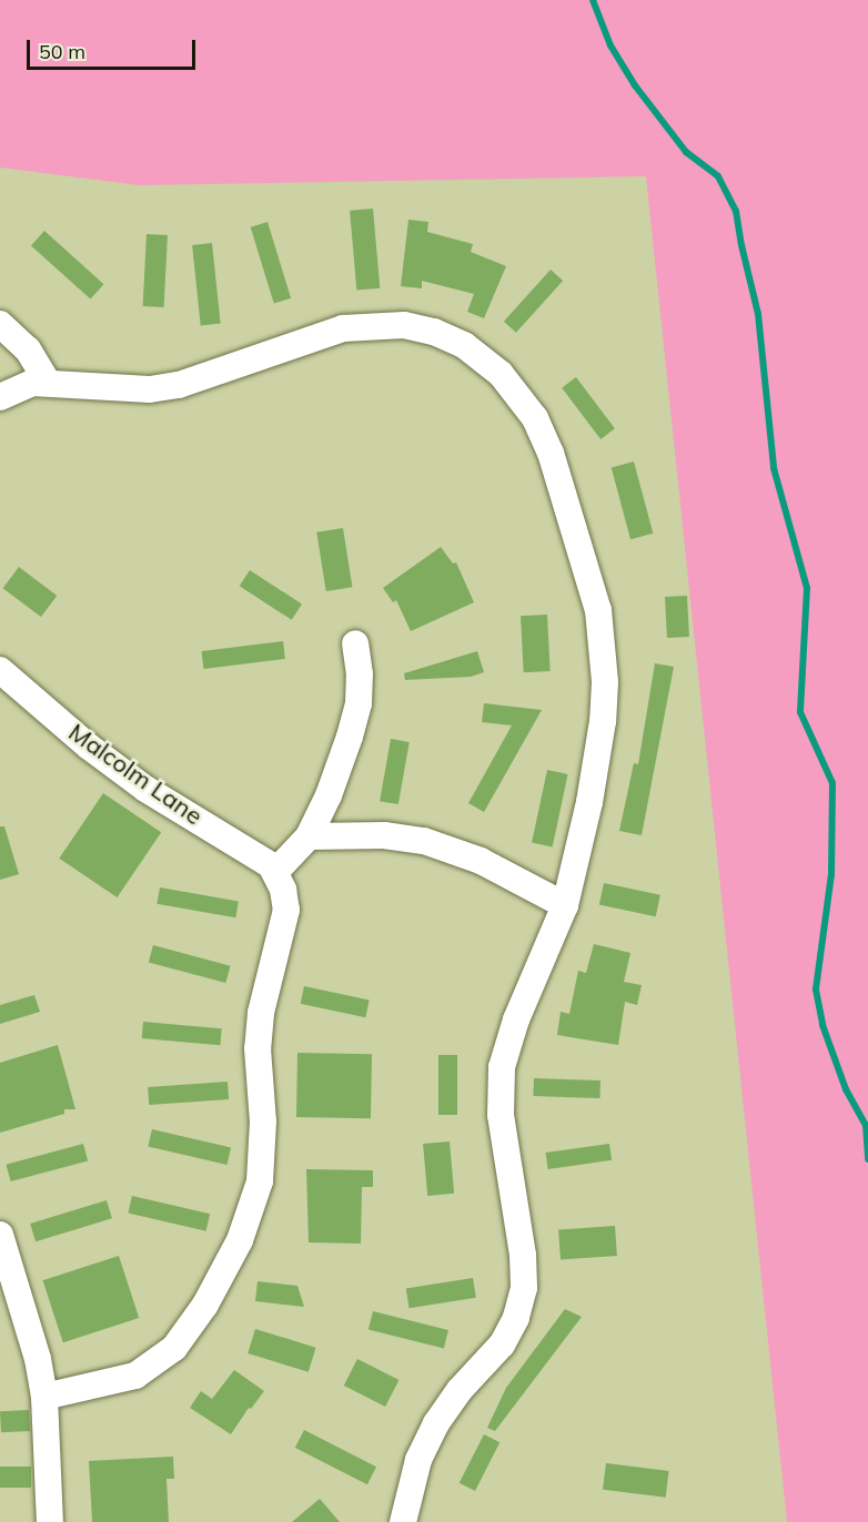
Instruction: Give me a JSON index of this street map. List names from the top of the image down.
{
  "streets": {
    "street": ["Malcolm Lane"]
  },
  "scale_bar": "50 m"
}
